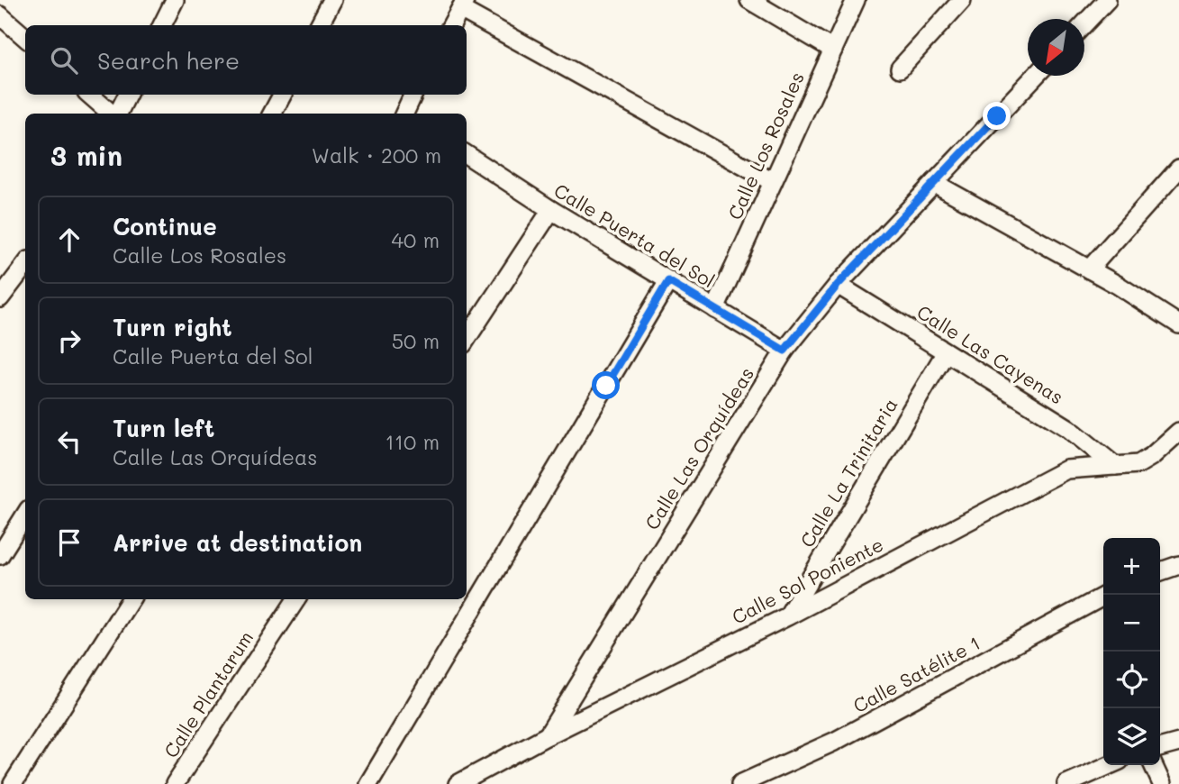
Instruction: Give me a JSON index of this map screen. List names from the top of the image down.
{
  "streets": {
    "street": [
      "Calle Los Rosales",
      "Calle Puerta del Sol",
      "Calle Las Cayenas",
      "Calle Las Orquídeas",
      "Calle La Trinitaria",
      "Calle Sol Poniente",
      "Calle Satélite 1",
      "Calle Plantarum"
    ]
  },
  "crossings": [
    ["Calle Los Rosales", "Calle Puerta del Sol"],
    ["Calle Puerta del Sol", "Calle Las Orquídeas"],
    ["Calle Las Cayenas", "Calle Las Orquídeas"],
    ["Calle Las Cayenas", "Calle La Trinitaria"],
    ["Calle Las Cayenas", "Calle Sol Poniente"],
    ["Calle Las Orquídeas", "Calle Sol Poniente"],
    ["Calle La Trinitaria", "Calle Sol Poniente"]
  ],
  "north": "bottom left",
  "page": {
    "search": "Search here",
    "heading": ["3 min", "Walk · 200 m"],
    "list": [
      ["Continue", "Calle Los Rosales", "40 m"],
      ["Turn right", "Calle Puerta del Sol", "50 m"],
      ["Turn left", "Calle Las Orquídeas", "110 m"],
      "Arrive at destination"
    ],
    "map_buttons": ["+", "−"]
  }
}
